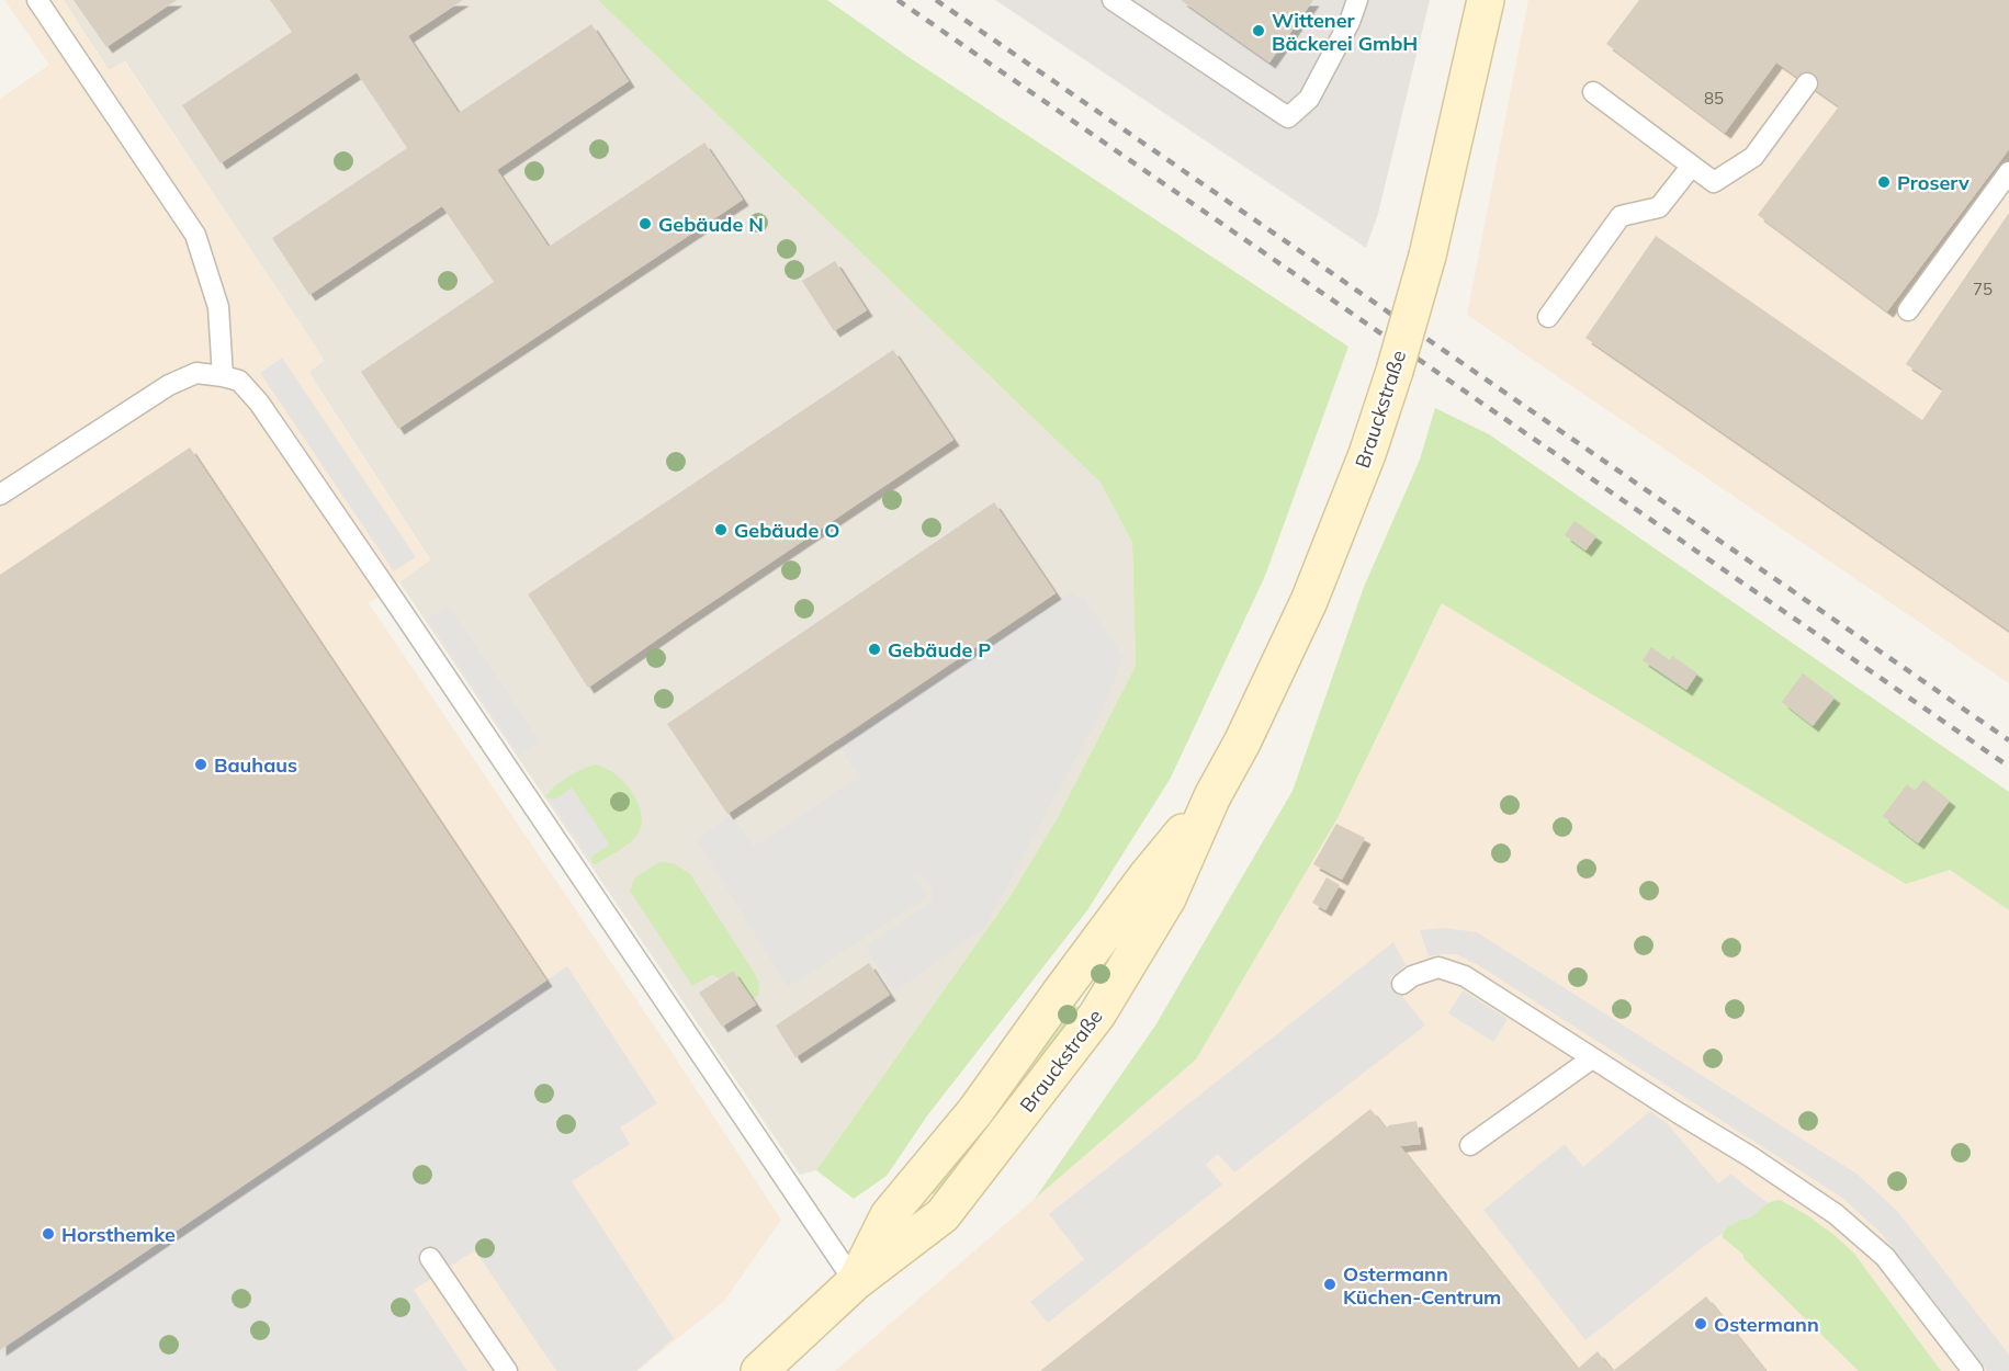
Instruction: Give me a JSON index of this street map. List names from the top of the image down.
{
  "streets": {
    "street": ["Brauckstraße"]
  },
  "places": [
    "Wittener Bäckerei GmbH",
    "Proserv",
    "Gebäude N",
    "Gebäude O",
    "Gebäude P",
    "Bauhaus",
    "Horsthemke",
    "Ostermann Küchen-Centrum",
    "Ostermann"
  ],
  "house_numbers": ["85", "75"]
}
